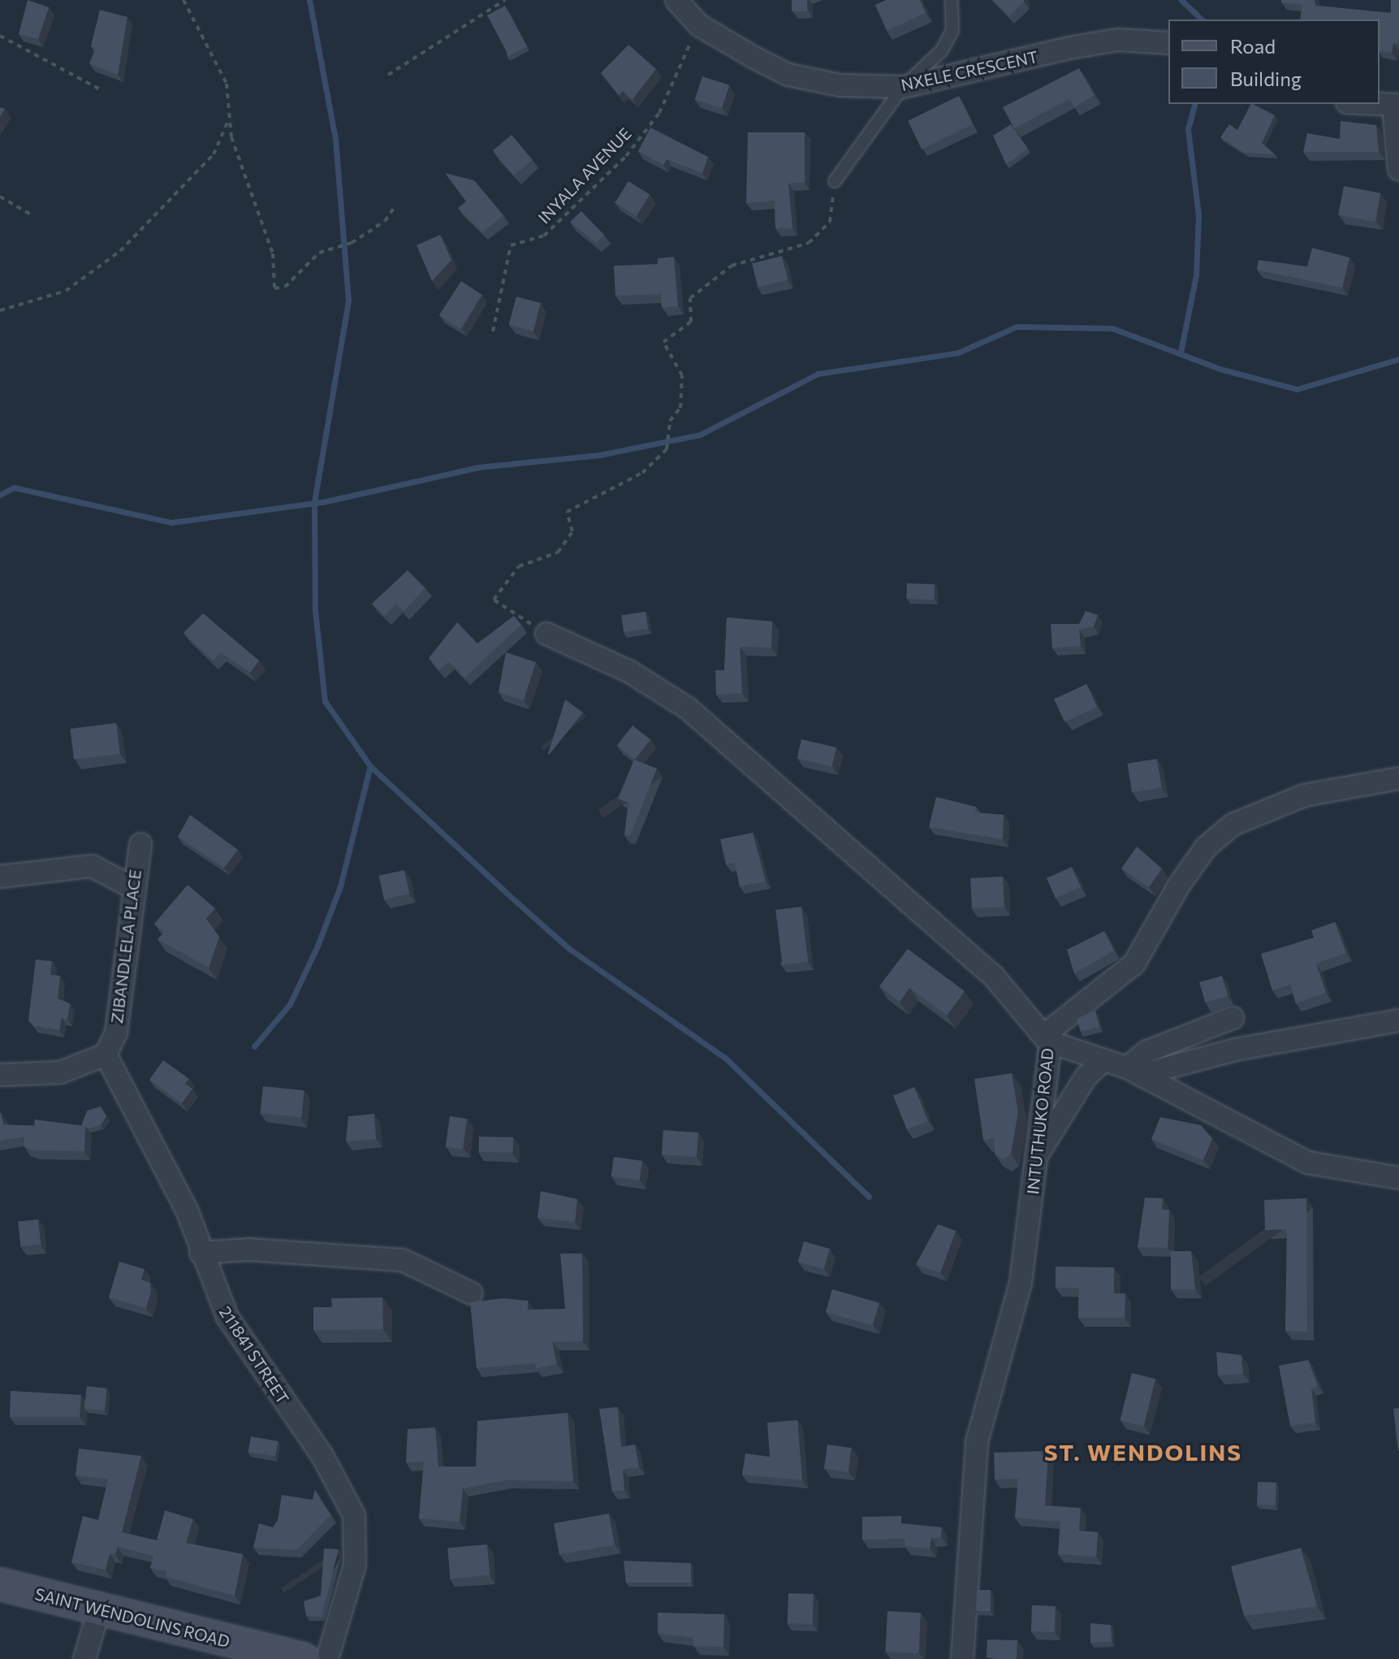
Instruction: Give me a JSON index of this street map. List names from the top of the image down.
{
  "streets": {
    "street": [
      "NXELE CRESCENT",
      "ZIBANDLELA PLACE",
      "INTUTHUKO ROAD",
      "211841 STREET",
      "SAINT WENDOLINS ROAD"
    ],
    "path": ["INYALA AVENUE"]
  },
  "crossings": [
    ["NXELE CRESCENT", "INYALA AVENUE"],
    ["ZIBANDLELA PLACE", "211841 STREET"]
  ],
  "districts": ["ST. WENDOLINS"],
  "legend": ["Road", "Building"]
}
